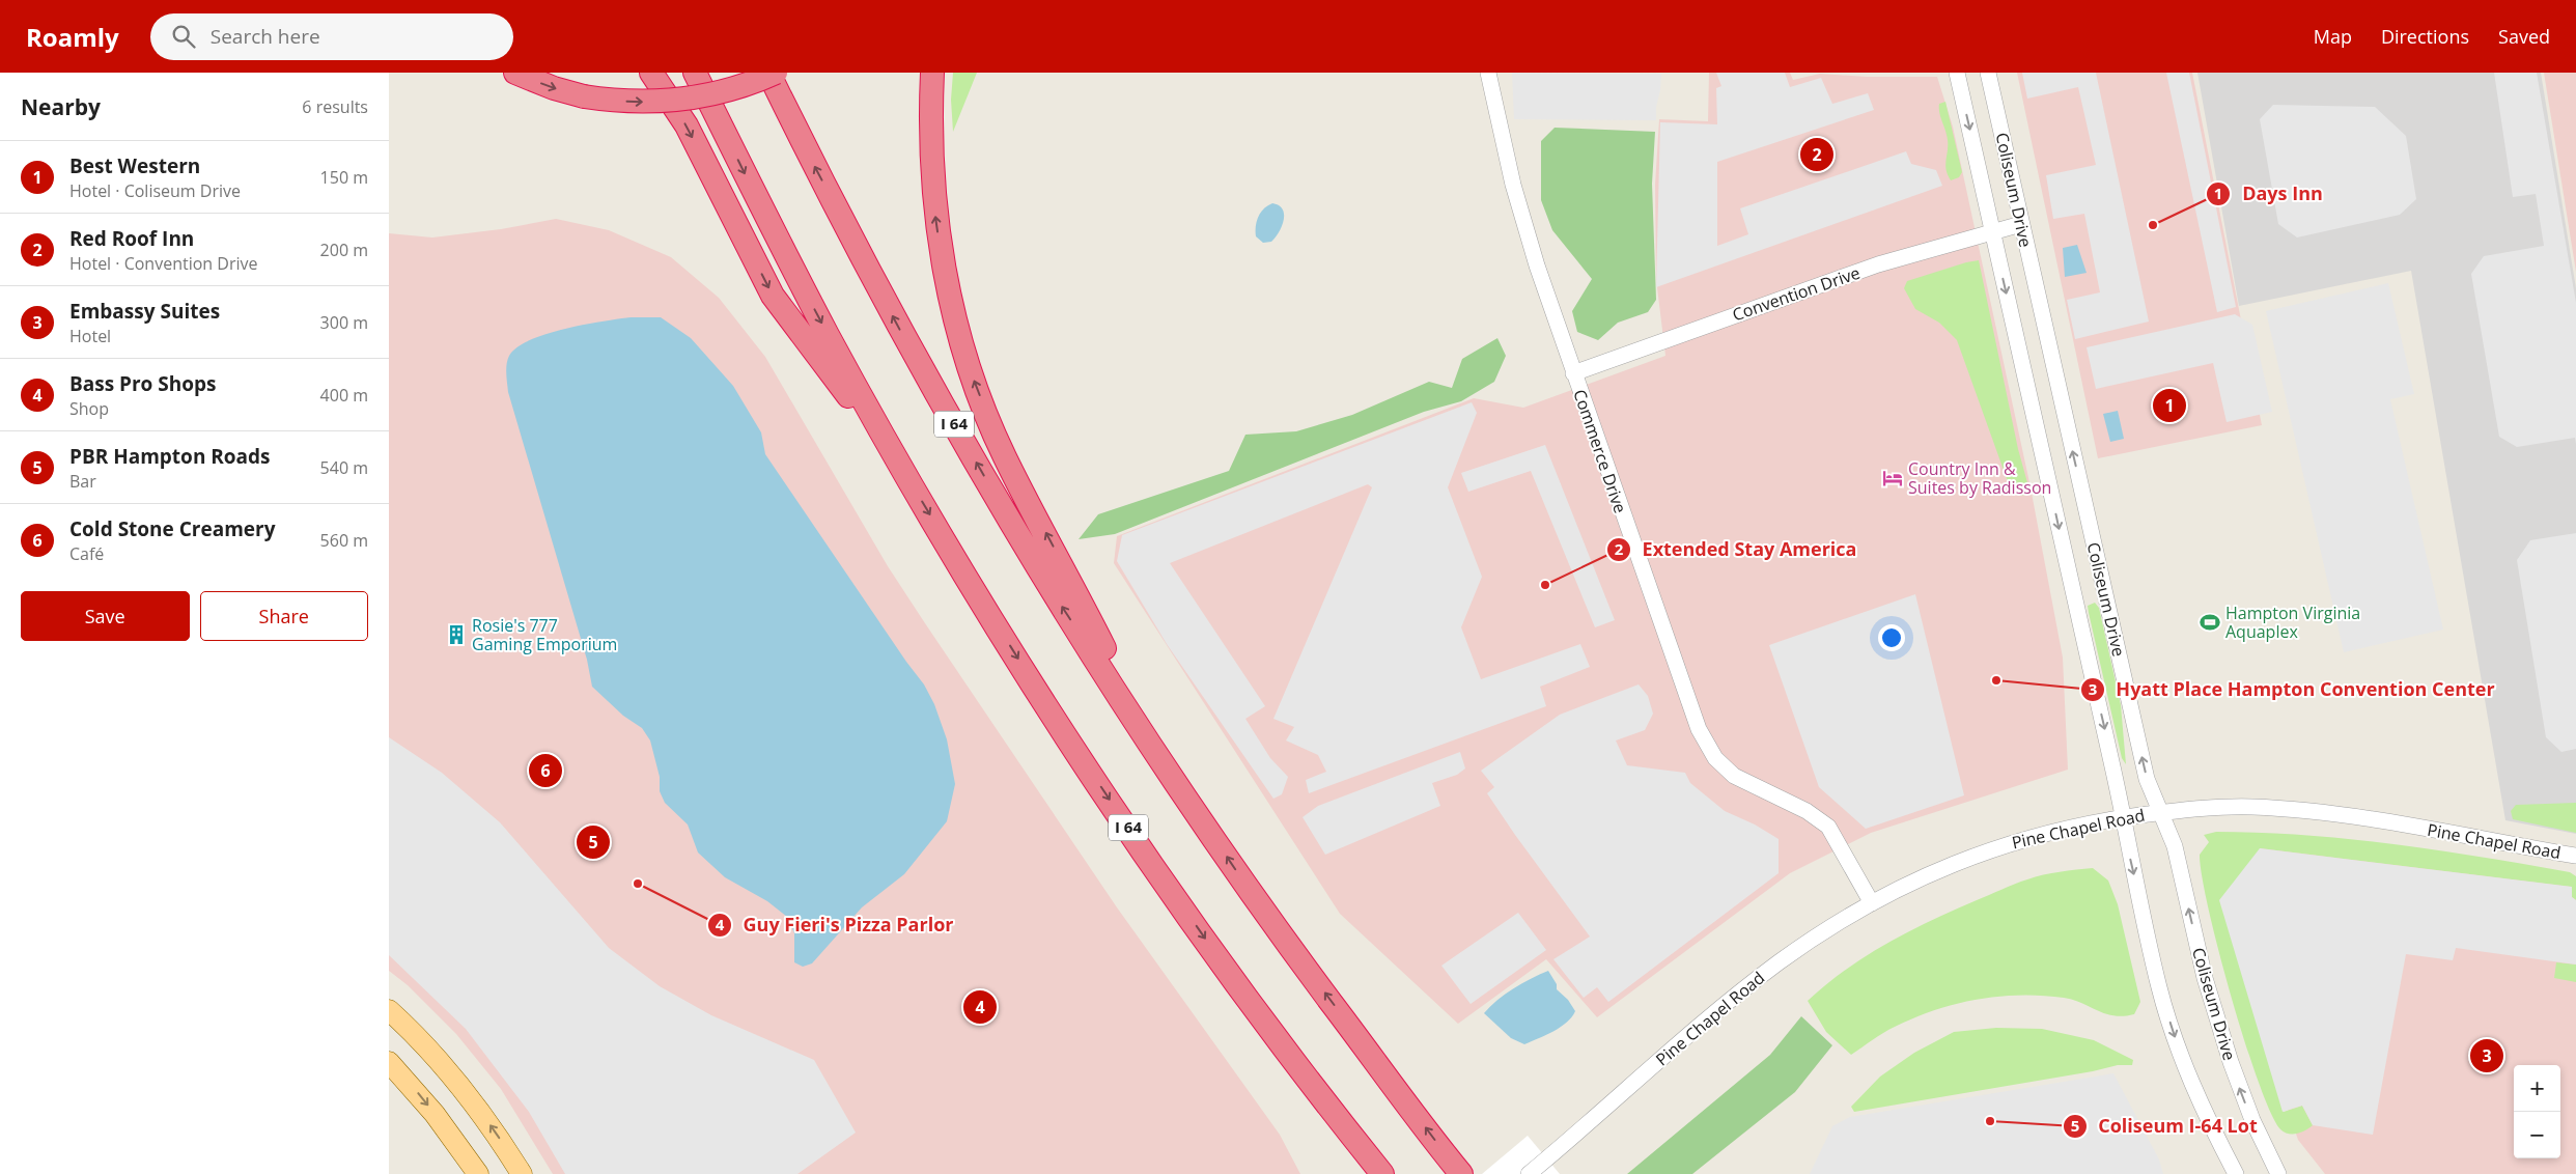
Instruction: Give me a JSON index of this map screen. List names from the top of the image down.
{
  "streets": {
    "highway": ["I 64"],
    "street": [
      "Coliseum Drive",
      "Convention Drive",
      "Commerce Drive",
      "Pine Chapel Road"
    ]
  },
  "crossings": [
    ["Coliseum Drive", "Convention Drive"],
    ["Coliseum Drive", "Pine Chapel Road"],
    ["Convention Drive", "Commerce Drive"],
    ["Commerce Drive", "Pine Chapel Road"]
  ],
  "places": {
    "other": [
      "Days Inn",
      "Extended Stay America",
      "Hyatt Place Hampton Convention Center",
      "Guy Fieri's Pizza Parlor",
      "Coliseum I-64 Lot"
    ],
    "hotel": ["Country Inn & Suites by Radisson"],
    "sports": ["Hampton Virginia Aquaplex"],
    "building": ["Rosie's 777 Gaming Emporium"]
  },
  "page": {
    "header": "Roamly",
    "search": "Search here",
    "nav": ["Map", "Directions", "Saved"],
    "heading": ["Nearby", "6 results"],
    "pins": [
      "2",
      "1",
      "6",
      "5",
      "4",
      "3"
    ],
    "list": [
      {
        "mark": "1",
        "name": "Best Western",
        "note": "Hotel · Coliseum Drive",
        "value": "150 m"
      },
      {
        "mark": "2",
        "name": "Red Roof Inn",
        "note": "Hotel · Convention Drive",
        "value": "200 m"
      },
      {
        "mark": "3",
        "name": "Embassy Suites",
        "note": "Hotel",
        "value": "300 m"
      },
      {
        "mark": "4",
        "name": "Bass Pro Shops",
        "note": "Shop",
        "value": "400 m"
      },
      {
        "mark": "5",
        "name": "PBR Hampton Roads",
        "note": "Bar",
        "value": "540 m"
      },
      {
        "mark": "6",
        "name": "Cold Stone Creamery",
        "note": "Café",
        "value": "560 m"
      }
    ],
    "buttons": ["Save", "Share"],
    "map_buttons": ["+", "−"]
  }
}
